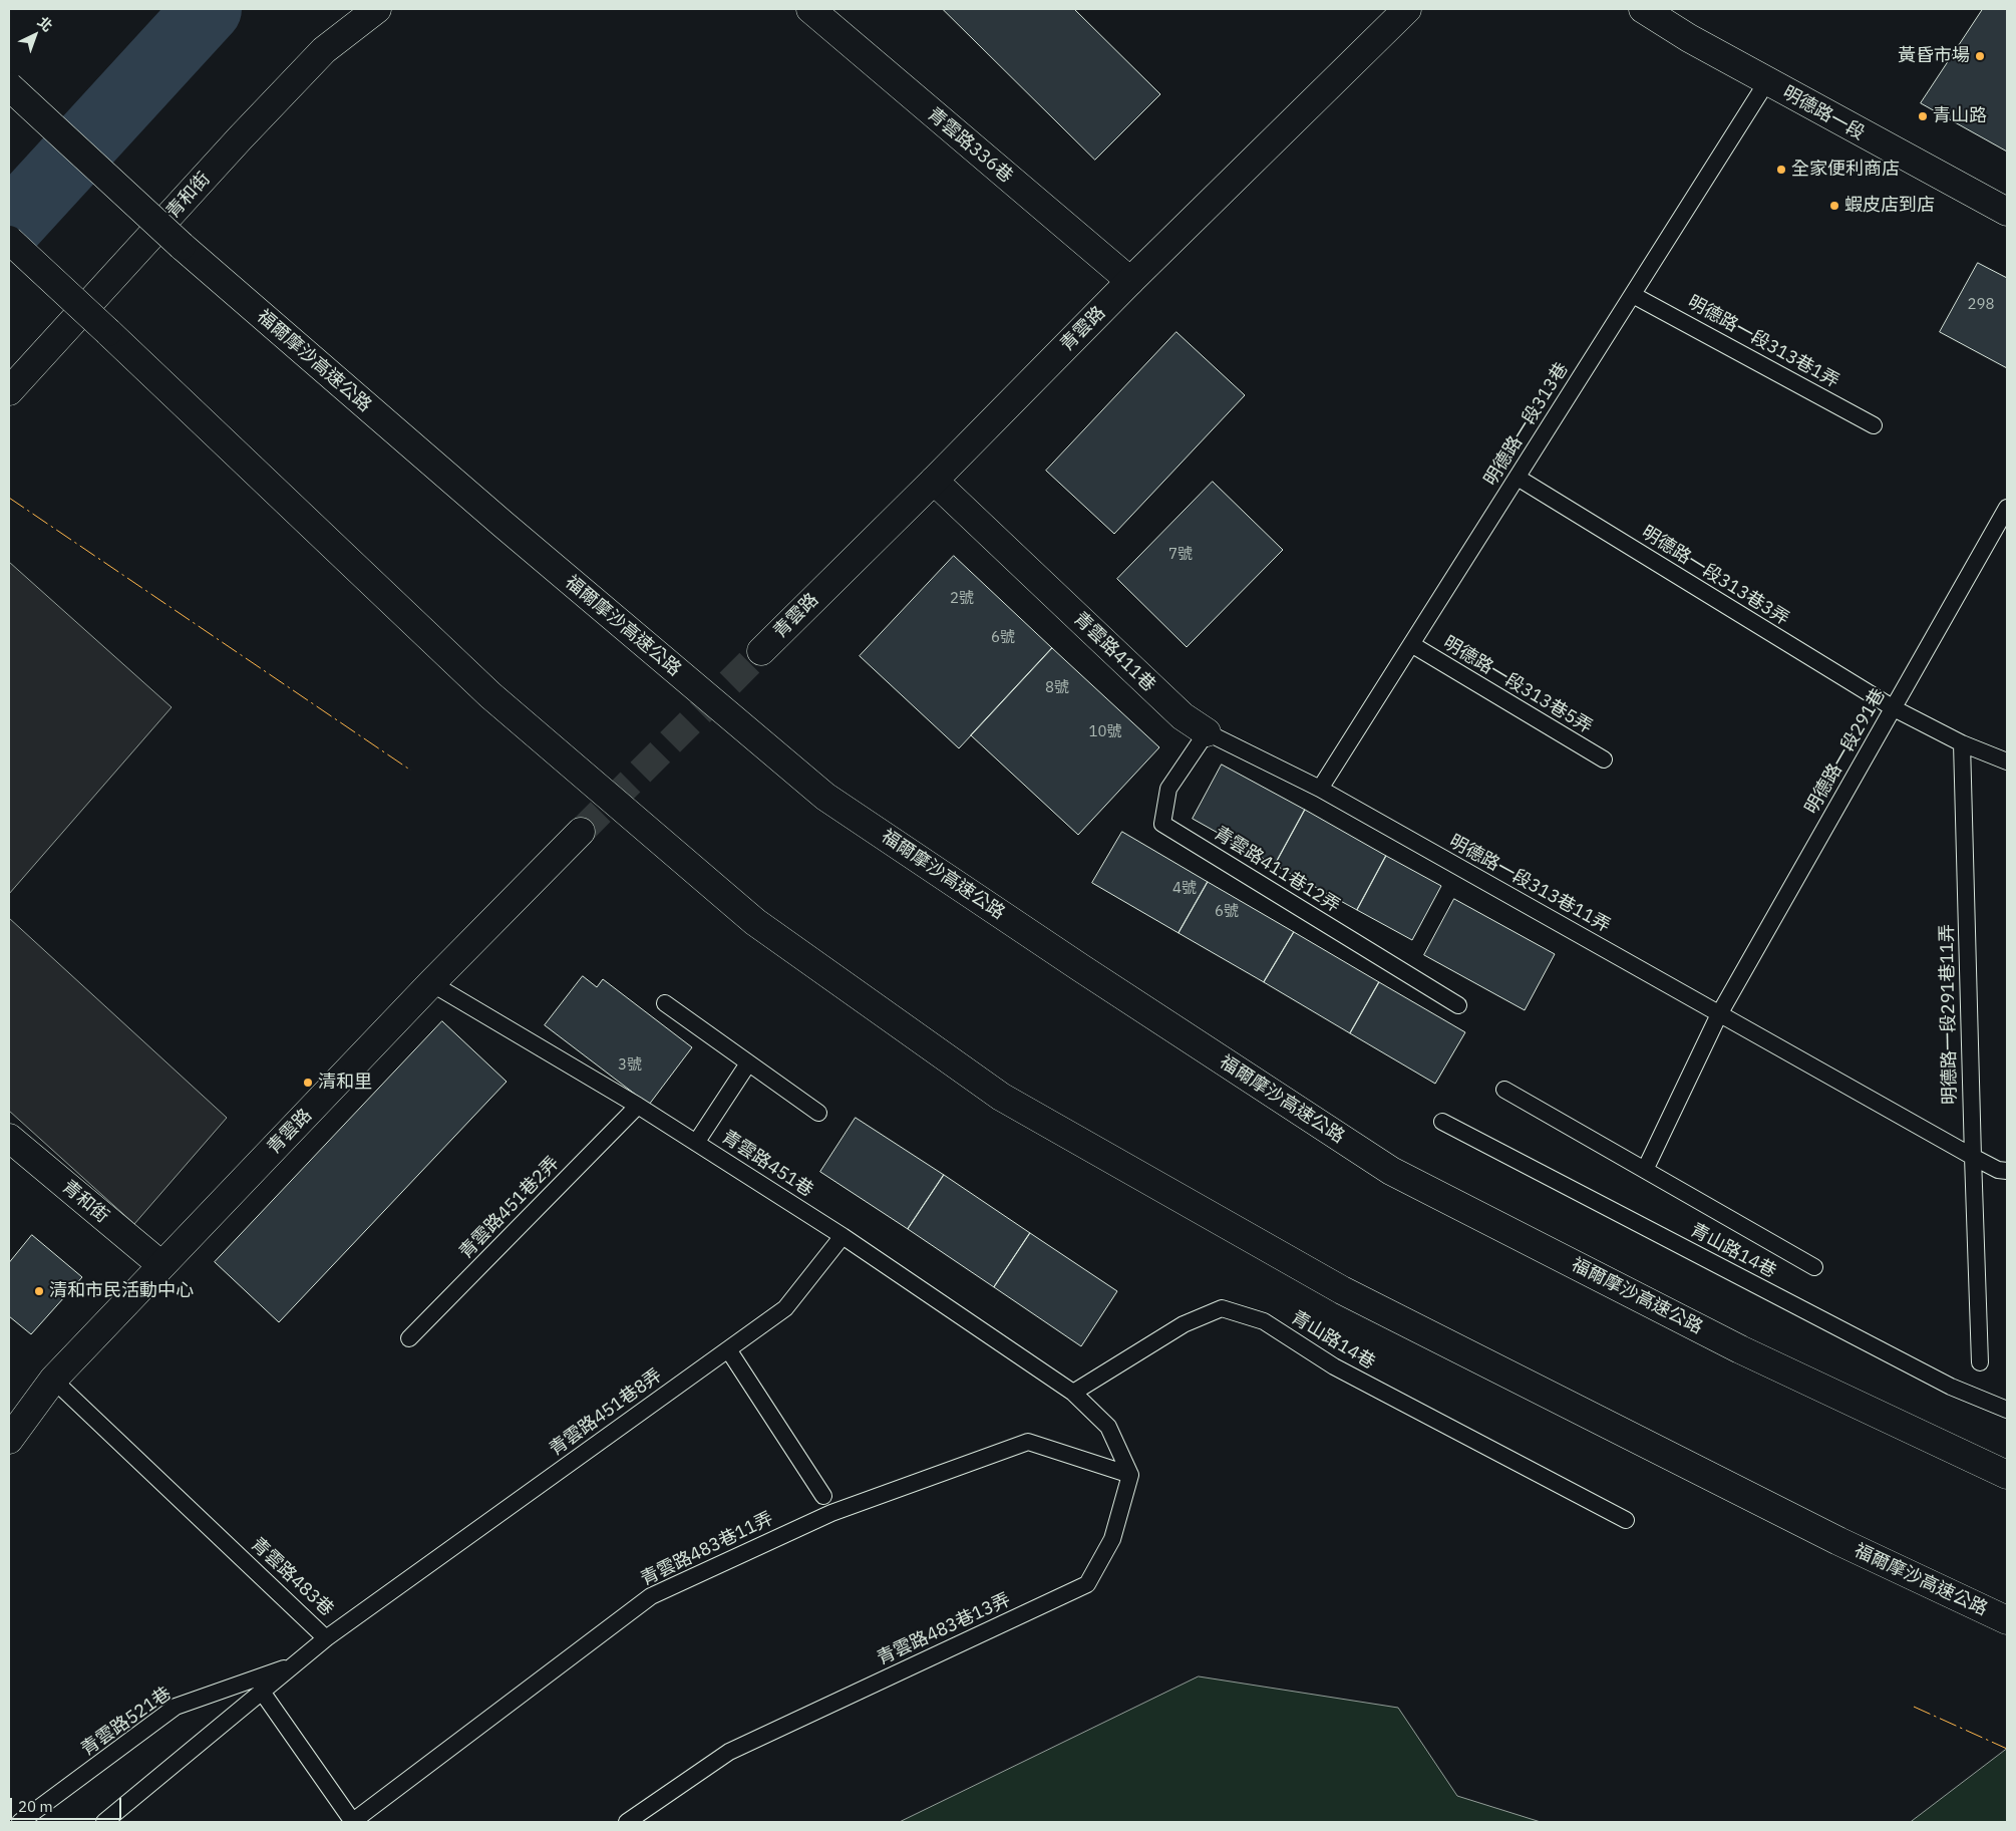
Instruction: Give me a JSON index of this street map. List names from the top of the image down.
{
  "streets": {
    "main road": [
      "明德路一段",
      "青雲路336巷",
      "青和街",
      "青雲路",
      "福爾摩沙高速公路",
      "青雲路411巷"
    ],
    "lane": [
      "明德路一段313巷1弄",
      "明德路一段313巷",
      "明德路一段313巷3弄",
      "明德路一段313巷5弄",
      "明德路一段291巷",
      "青雲路411巷12弄",
      "明德路一段313巷11弄",
      "明德路一段291巷11弄",
      "青雲路451巷",
      "青雲路451巷2弄",
      "青山路14巷",
      "青雲路451巷8弄",
      "青雲路483巷11弄",
      "青雲路483巷",
      "青雲路483巷13弄",
      "青雲路521巷"
    ]
  },
  "crossings": [
    ["明德路一段", "明德路一段313巷"],
    ["青雲路336巷", "青雲路"],
    ["青和街", "青雲路"],
    ["青雲路", "青雲路411巷"],
    ["青雲路", "青雲路451巷"],
    ["青雲路", "青雲路483巷"],
    ["明德路一段313巷1弄", "明德路一段313巷"],
    ["明德路一段313巷", "明德路一段313巷3弄"],
    ["明德路一段313巷", "青雲路411巷"],
    ["明德路一段313巷", "明德路一段313巷5弄"],
    ["明德路一段313巷", "明德路一段313巷11弄"],
    ["明德路一段313巷3弄", "明德路一段291巷"],
    ["青雲路411巷", "青雲路411巷12弄"],
    ["青雲路411巷", "明德路一段313巷11弄"],
    ["明德路一段291巷", "明德路一段313巷11弄"],
    ["明德路一段313巷11弄", "明德路一段291巷11弄"],
    ["青雲路451巷", "青雲路451巷2弄"],
    ["青雲路451巷", "青山路14巷"],
    ["青雲路451巷", "青雲路451巷8弄"],
    ["青雲路451巷8弄", "青雲路483巷"],
    ["青雲路483巷11弄", "青雲路483巷13弄"],
    ["青雲路483巷", "青雲路521巷"]
  ],
  "places": [
    "黃昏市場",
    "青山路",
    "全家便利商店",
    "蝦皮店到店",
    "清和里",
    "清和市民活動中心"
  ],
  "house_numbers": [
    "298",
    "7號",
    "2號",
    "6號",
    "8號",
    "10號",
    "4號",
    "6號",
    "3號"
  ],
  "scale_bar": "20 m",
  "north": "top right"
}
